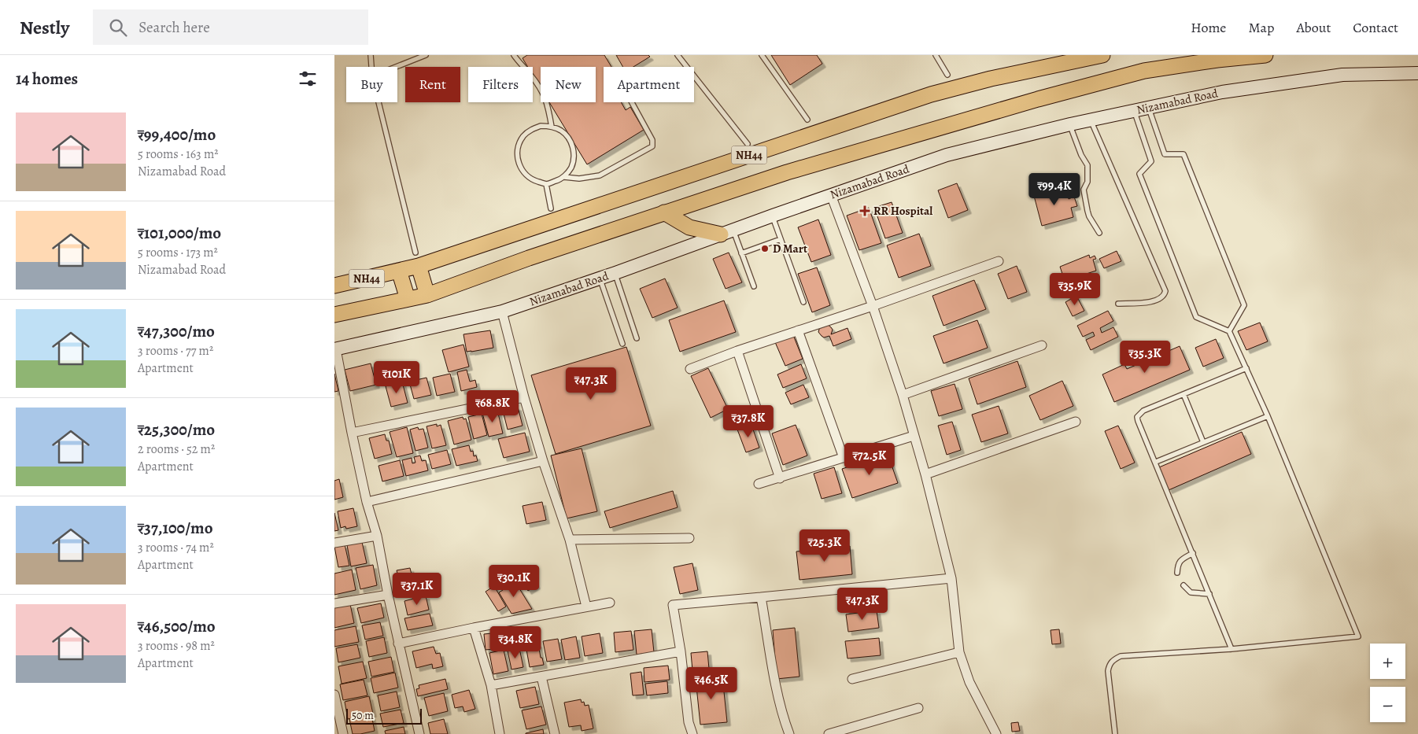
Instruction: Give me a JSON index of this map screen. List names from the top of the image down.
{
  "streets": {
    "highway": ["NH44"],
    "main road": ["Nizamabad Road"]
  },
  "places": {
    "health": ["RR Hospital"],
    "other": ["D Mart"]
  },
  "scale_bar": "50 m",
  "page": {
    "header": "Nestly",
    "search": "Search here",
    "nav": [
      "Home",
      "Map",
      "About",
      "Contact"
    ],
    "heading": "14 homes",
    "chip": [
      "Buy",
      "Rent",
      "Filters",
      "New",
      "Apartment"
    ],
    "list": [
      {
        "name": "₹99,400/mo",
        "note": "5 rooms · 163 m² · Nizamabad Road"
      },
      {
        "name": "₹101,000/mo",
        "note": "5 rooms · 173 m² · Nizamabad Road"
      },
      {
        "name": "₹47,300/mo",
        "note": "3 rooms · 77 m² · Apartment"
      },
      {
        "name": "₹25,300/mo",
        "note": "2 rooms · 52 m² · Apartment"
      },
      {
        "name": "₹37,100/mo",
        "note": "3 rooms · 74 m² · Apartment"
      },
      {
        "name": "₹46,500/mo",
        "note": "3 rooms · 98 m² · Apartment"
      }
    ],
    "price": [
      "₹99.4K",
      "₹35.9K",
      "₹35.3K",
      "₹101K",
      "₹47.3K",
      "₹68.8K",
      "₹37.8K",
      "₹72.5K",
      "₹25.3K",
      "₹30.1K",
      "₹37.1K",
      "₹47.3K",
      "₹34.8K",
      "₹46.5K"
    ],
    "map_buttons": ["+", "−"],
    "scale": "50 m"
  }
}
